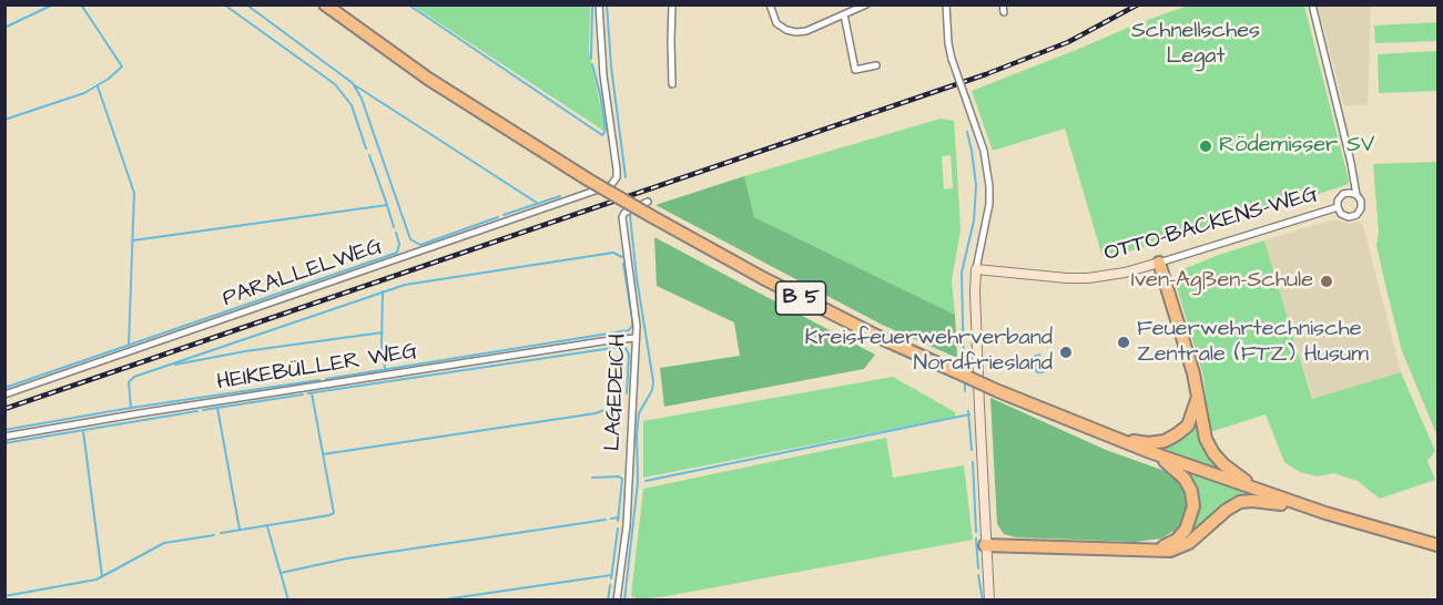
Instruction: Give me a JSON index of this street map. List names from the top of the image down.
{
  "streets": {
    "highway": ["B 5"],
    "street": [
      "OTTO-BACKENS-WEG",
      "PARALLELWEG",
      "HEIKEBÜLLER WEG",
      "LAGEDEICH"
    ]
  },
  "crossings": [
    ["HEIKEBÜLLER WEG", "LAGEDEICH"]
  ],
  "parks": ["Schnellsches Legat"],
  "places": [
    "Rödemisser SV",
    "Iven-Agßen-Schule",
    "Feuerwehrtechnische Zentrale (FTZ) Husum",
    "Kreisfeuerwehrverband Nordfriesland"
  ]
}
